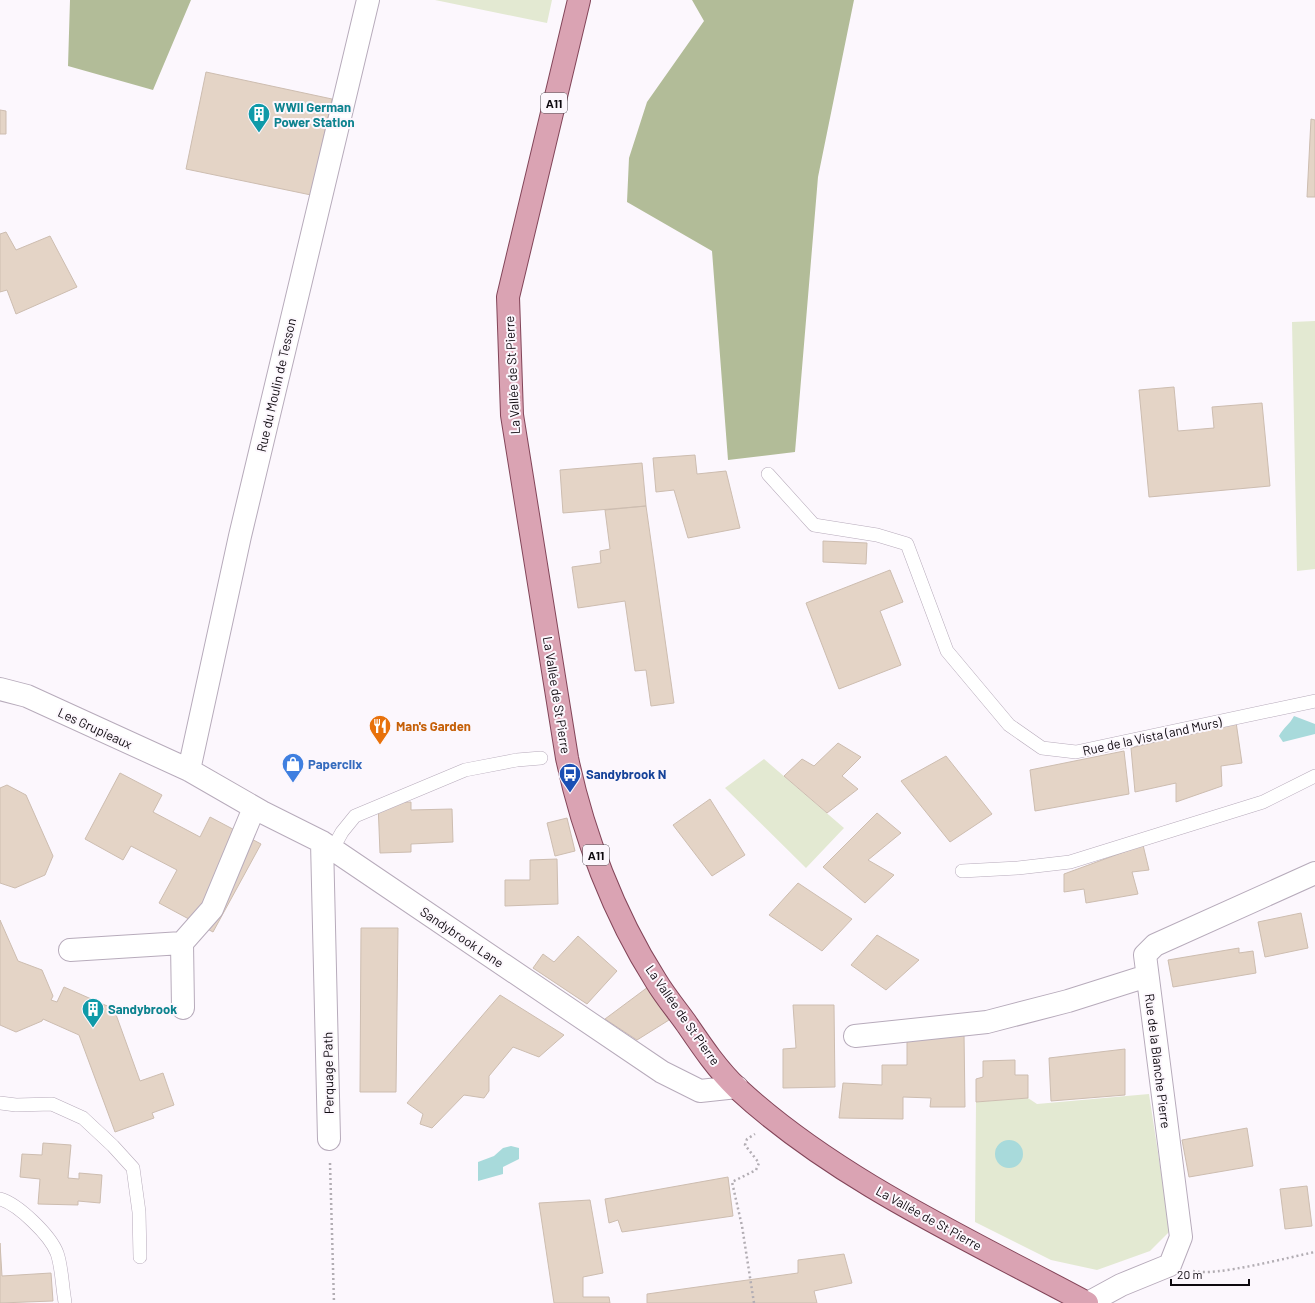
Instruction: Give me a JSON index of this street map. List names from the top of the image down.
{
  "streets": {
    "main road": ["A11", "La Vallée de St Pierre"],
    "street": [
      "Rue du Moulin de Tesson",
      "Les Grupieaux",
      "Sandybrook Lane",
      "Rue de la Blanche Pierre",
      "Perquage Path"
    ],
    "lane": ["Rue de la Vista (and Murs)"]
  },
  "crossings": [
    ["La Vallée de St Pierre", "Sandybrook Lane"],
    ["Rue du Moulin de Tesson", "Les Grupieaux"],
    ["Rue du Moulin de Tesson", "Sandybrook Lane"],
    ["Les Grupieaux", "Sandybrook Lane"],
    ["Sandybrook Lane", "Perquage Path"]
  ],
  "places": {
    "building": ["WWII German Power Station", "Sandybrook"],
    "restaurant": ["Man's Garden"],
    "shop": ["Paperclix"],
    "bus stop": ["Sandybrook N"]
  },
  "scale_bar": "20 m"
}
